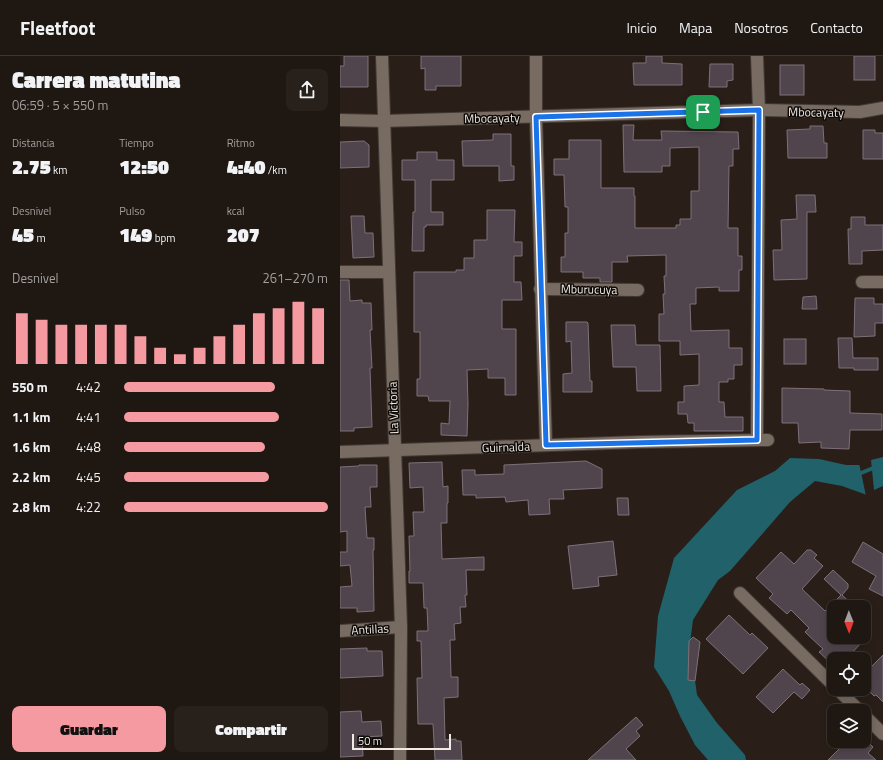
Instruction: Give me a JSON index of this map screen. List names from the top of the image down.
{
  "streets": {
    "street": [
      "Mbocayaty",
      "Mburucuya",
      "La Victoria",
      "Guirnalda",
      "Antillas"
    ]
  },
  "crossings": [
    ["Mbocayaty", "La Victoria"],
    ["Mbocayaty", "Guirnalda"],
    ["La Victoria", "Guirnalda"],
    ["La Victoria", "Antillas"]
  ],
  "scale_bar": "50 m",
  "north": "bottom",
  "page": {
    "header": "Fleetfoot",
    "nav": [
      "Inicio",
      "Mapa",
      "Nosotros",
      "Contacto"
    ],
    "heading": ["Carrera matutina", "06:59 · 5 × 550 m"],
    "stats": [
      ["Distancia", "2.75 km"],
      ["Tiempo", "12:50"],
      ["Ritmo", "4:40 /km"],
      ["Desnivel", "45 m"],
      ["Pulso", "149 bpm"],
      ["kcal", "207"]
    ],
    "chart": ["Desnivel", "261–270 m"],
    "list": [
      {
        "name": "550 m",
        "note": "4:42"
      },
      {
        "name": "1.1 km",
        "note": "4:41"
      },
      {
        "name": "1.6 km",
        "note": "4:48"
      },
      {
        "name": "2.2 km",
        "note": "4:45"
      },
      {
        "name": "2.8 km",
        "note": "4:22"
      }
    ],
    "buttons": ["Guardar", "Compartir"],
    "scale": "50 m"
  }
}
